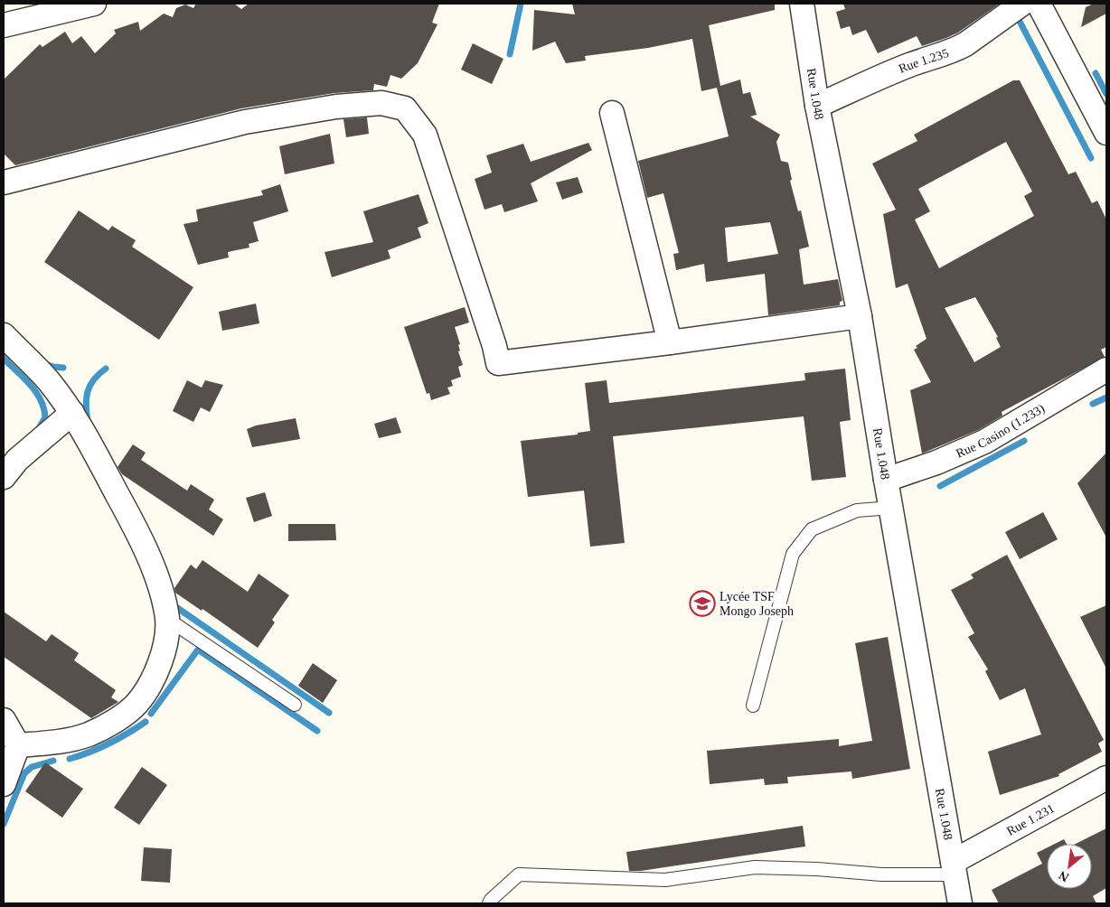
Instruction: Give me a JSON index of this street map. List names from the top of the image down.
{
  "streets": {
    "street": [
      "Rue 1.235",
      "Rue 1.048",
      "Rue Casino (1.233)",
      "Rue 1.231"
    ]
  },
  "crossings": [
    ["Rue 1.235", "Rue 1.048"],
    ["Rue 1.048", "Rue Casino (1.233)"],
    ["Rue 1.048", "Rue 1.231"]
  ],
  "places": {
    "school or university": ["Lycée TSF Mongo Joseph"]
  },
  "north": "bottom left"
}
